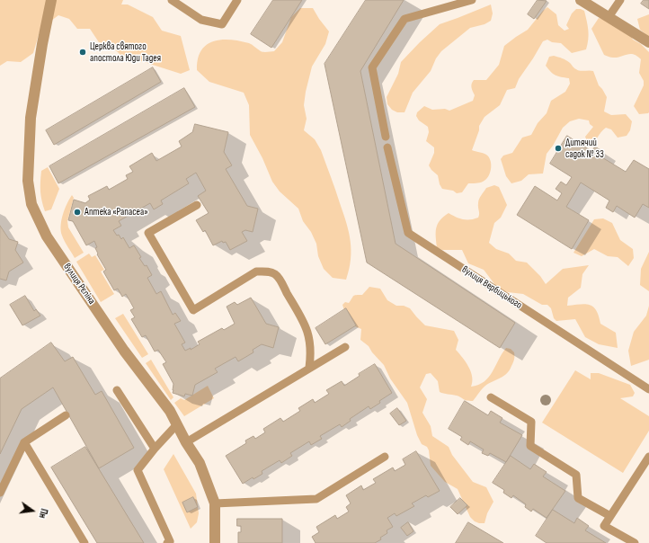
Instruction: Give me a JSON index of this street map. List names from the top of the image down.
{
  "streets": {
    "street": ["вулиця Рєпіна"],
    "lane": ["вулиця Вербицького"]
  },
  "places": ["Церква святого апостола Юди Тадея", "Дитячий садок № 33", "Аптека «Panacea»"],
  "north": "right"
}
